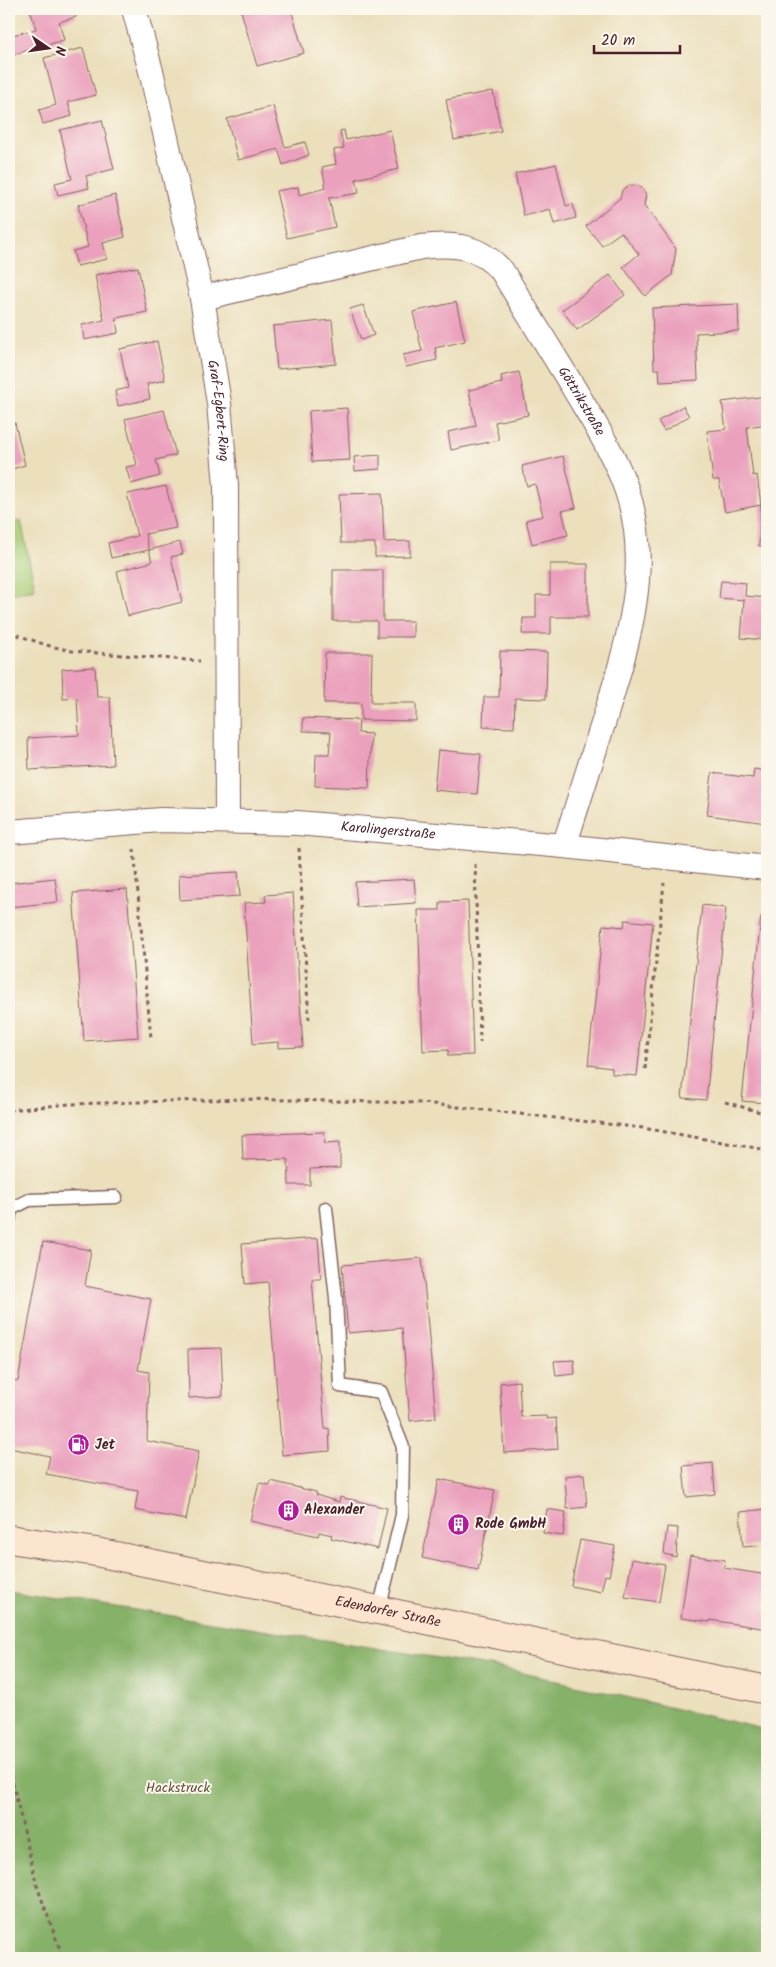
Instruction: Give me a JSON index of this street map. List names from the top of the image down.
{
  "streets": {
    "street": [
      "Göttrikstraße",
      "Graf-Egbert-Ring",
      "Karolingerstraße",
      "Edendorfer Straße"
    ]
  },
  "crossings": [
    ["Göttrikstraße", "Graf-Egbert-Ring"],
    ["Göttrikstraße", "Karolingerstraße"],
    ["Graf-Egbert-Ring", "Karolingerstraße"]
  ],
  "parks": ["Hackstruck"],
  "places": {
    "fuel station": ["Jet"],
    "building": ["Alexander", "Rode GmbH"]
  },
  "scale_bar": "20 m",
  "north": "right"
}
